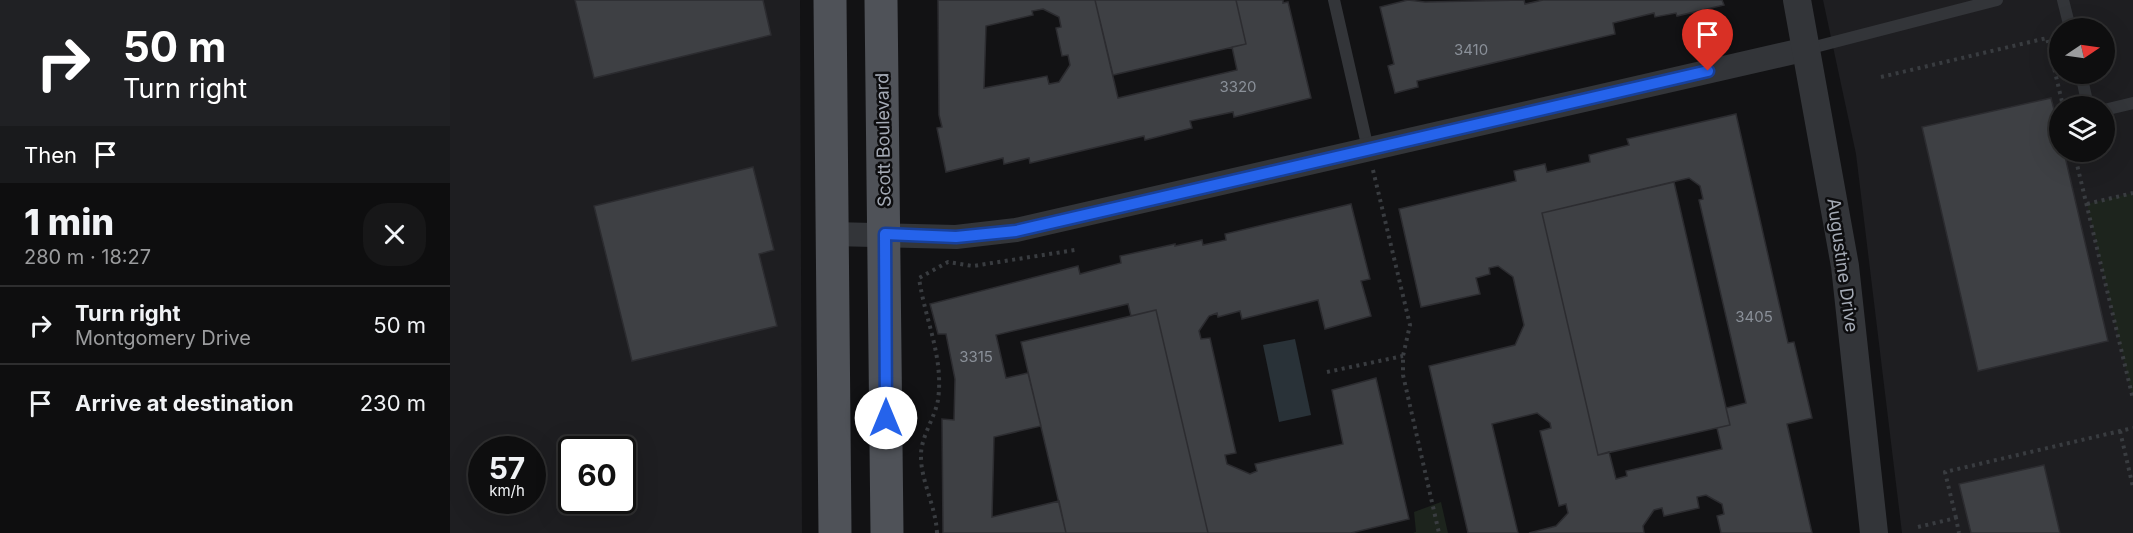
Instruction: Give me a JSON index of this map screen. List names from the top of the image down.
{
  "streets": {
    "main road": ["Scott Boulevard"],
    "street": ["Augustine Drive"]
  },
  "house_numbers": [
    "3410",
    "3320",
    "3405",
    "3315"
  ],
  "north": "right",
  "page": {
    "turn": ["50 m", "Turn right"],
    "then": "Then",
    "heading": ["1 min", "280 m · 18:27"],
    "list": [
      {
        "name": "Turn right",
        "note": "Montgomery Drive",
        "value": "50 m"
      },
      {
        "name": "Arrive at destination",
        "value": "230 m"
      }
    ],
    "speed": "57 km/h",
    "limit": "60"
  }
}
